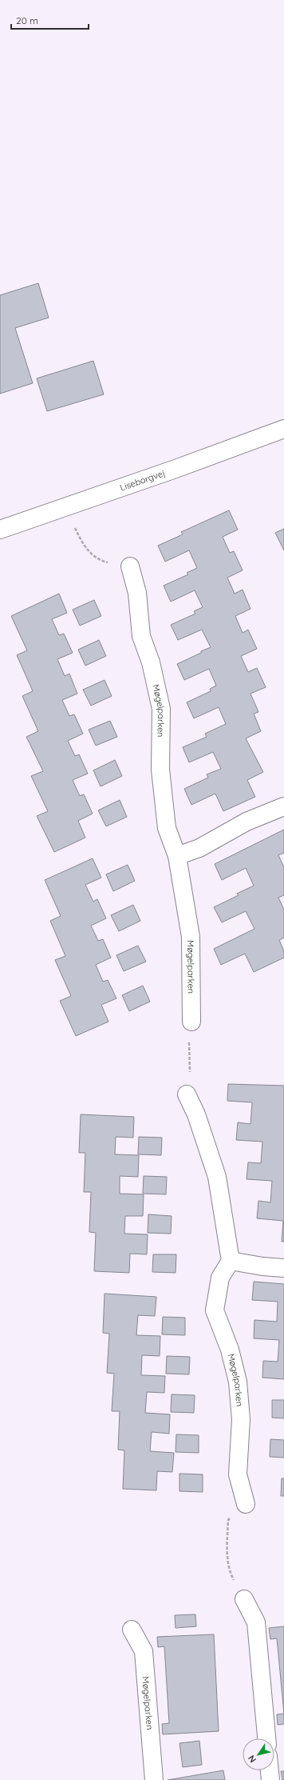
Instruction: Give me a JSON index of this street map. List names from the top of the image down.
{
  "streets": {
    "street": ["Liseborgvej", "Møgelparken"]
  },
  "scale_bar": "20 m",
  "north": "bottom left"
}
